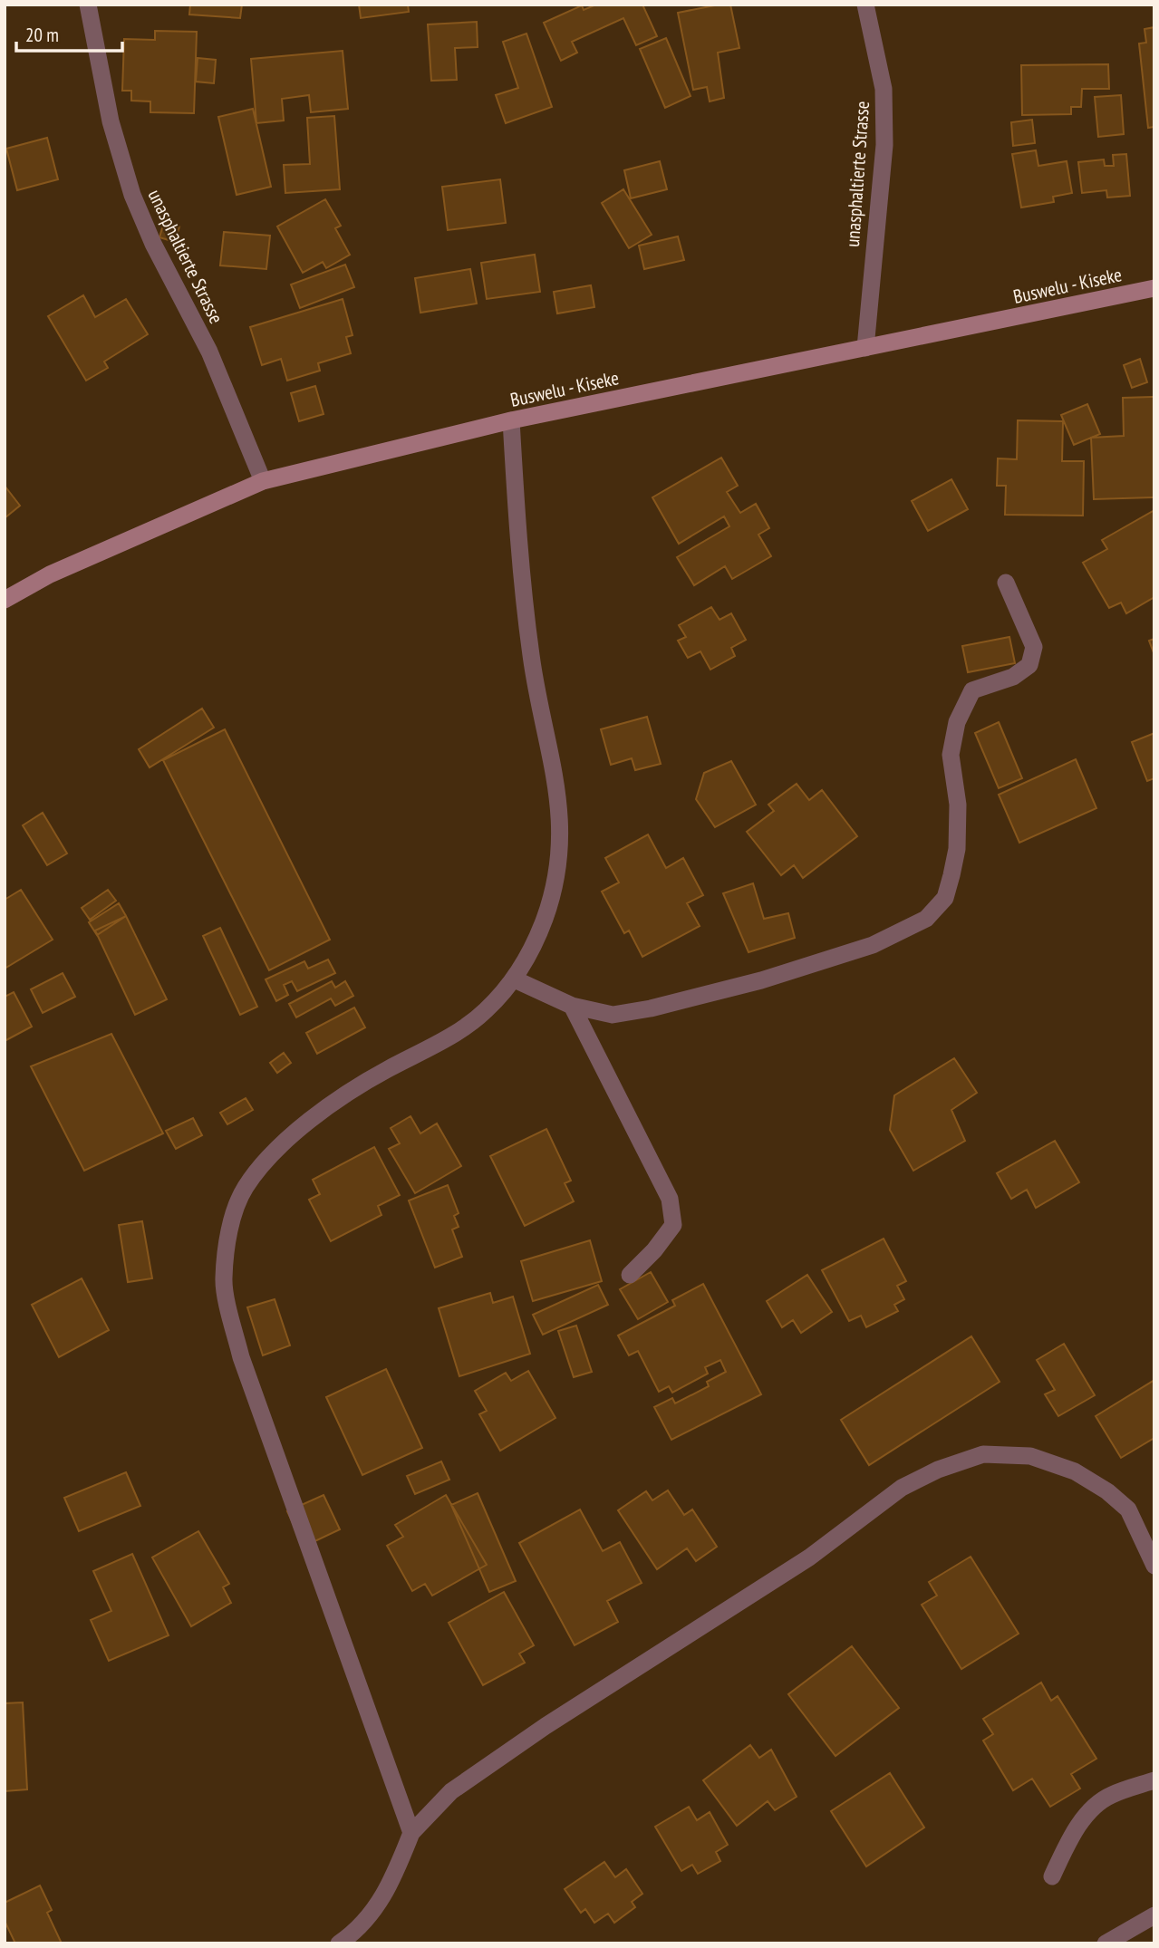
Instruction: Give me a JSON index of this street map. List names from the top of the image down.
{
  "streets": {
    "main road": ["Buswelu - Kiseke"],
    "street": ["unasphaltierte Strasse"]
  },
  "crossings": [
    ["unasphaltierte Strasse", "Buswelu - Kiseke"]
  ],
  "scale_bar": "20 m"
}
